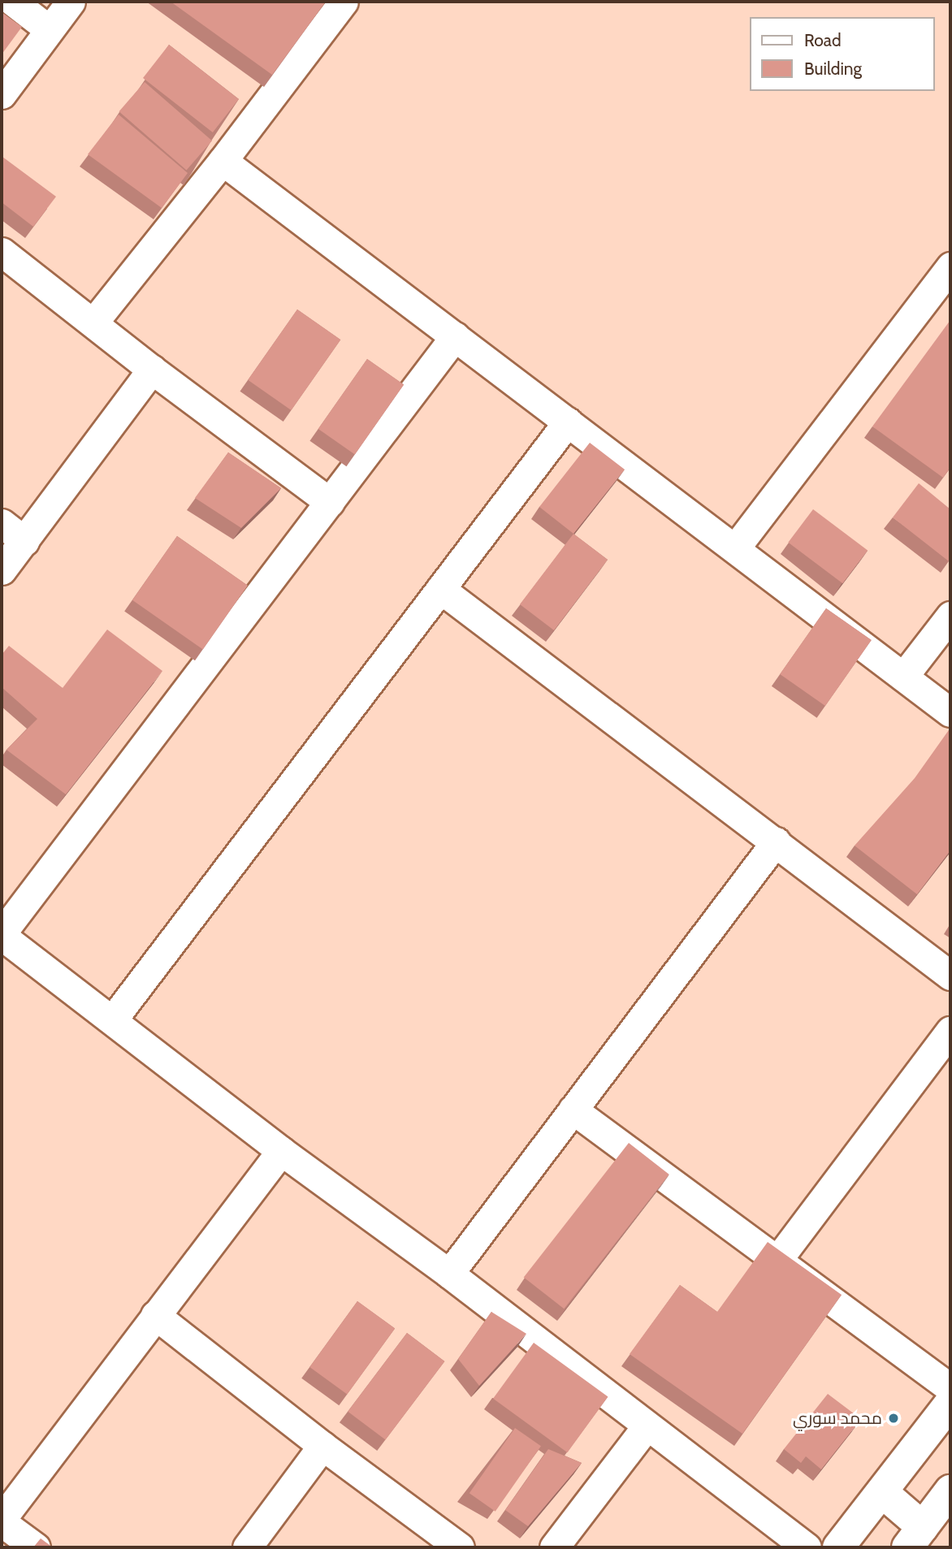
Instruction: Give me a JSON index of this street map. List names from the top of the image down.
{
  "places": ["محمد سوري"],
  "legend": ["Road", "Building"]
}
